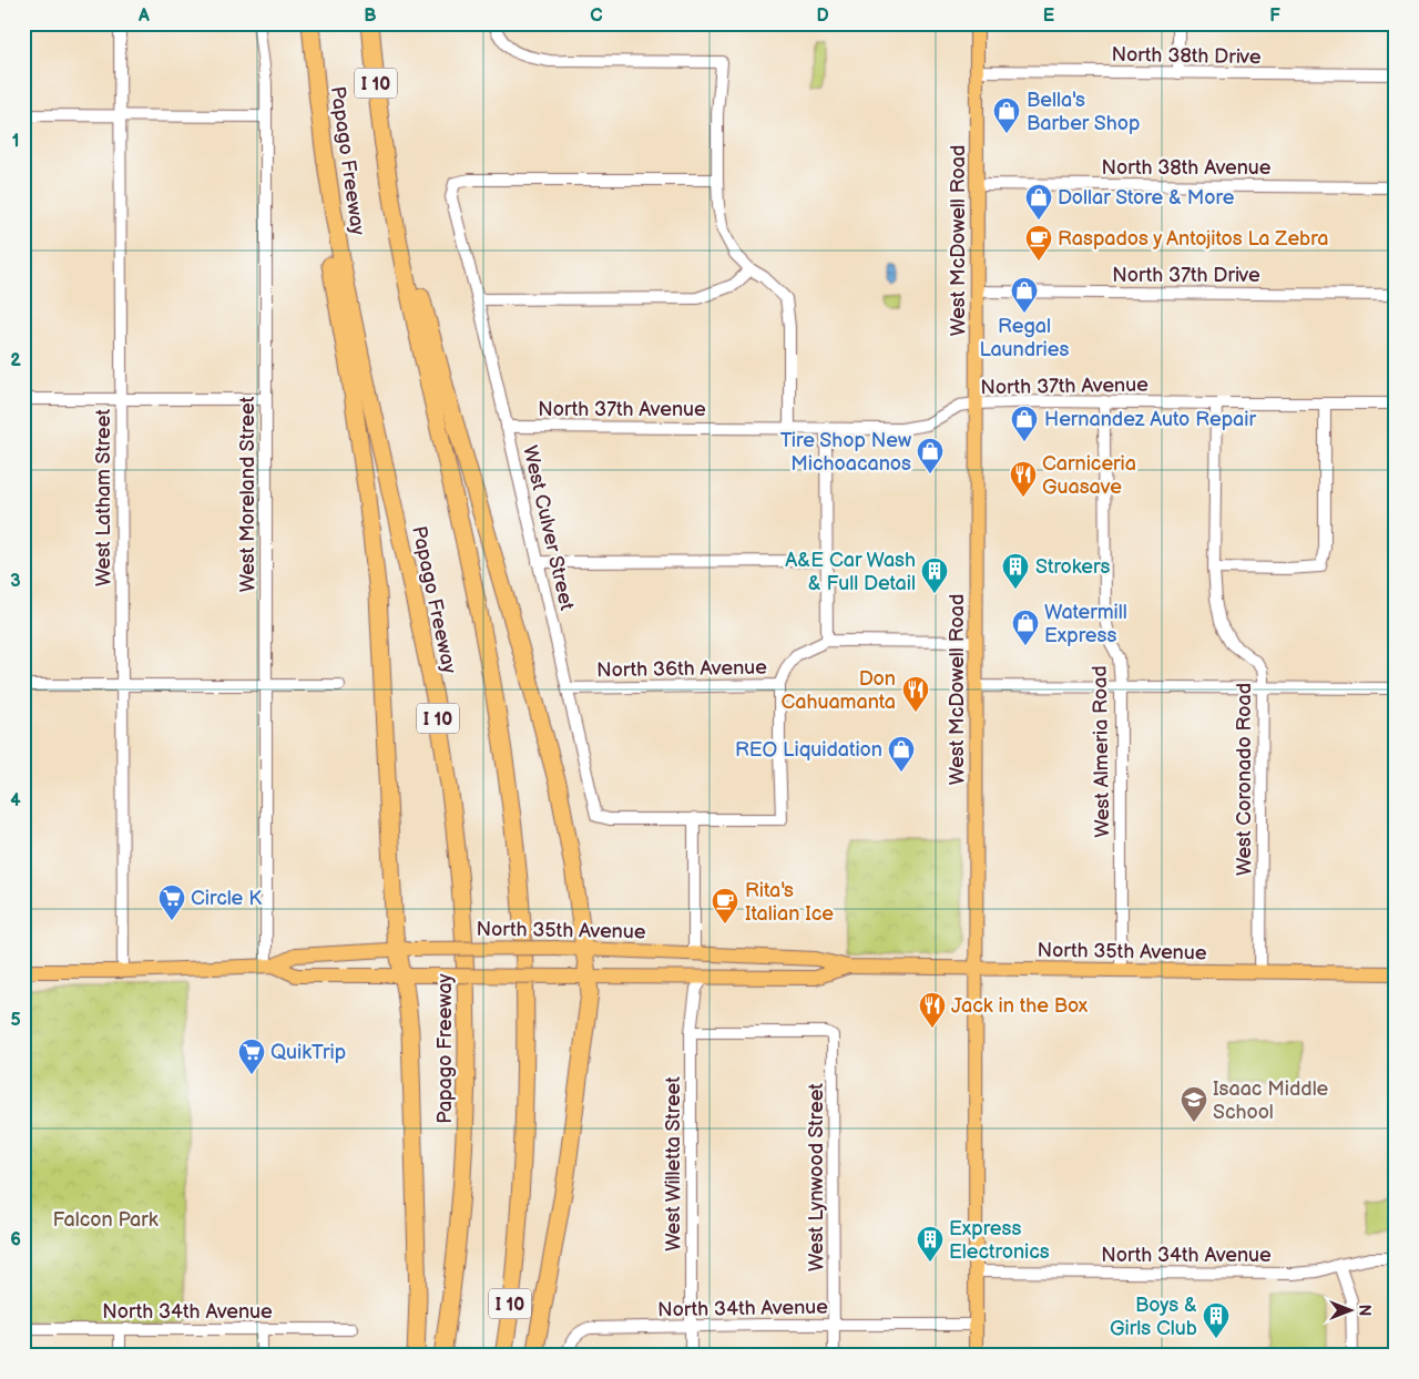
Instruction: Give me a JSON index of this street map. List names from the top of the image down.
{
  "streets": {
    "highway": ["I 10", "Papago Freeway"],
    "main road": ["West McDowell Road", "North 35th Avenue"],
    "street": [
      "North 38th Drive",
      "North 38th Avenue",
      "North 37th Drive",
      "North 37th Avenue",
      "West Moreland Street",
      "West Latham Street",
      "West Culver Street",
      "North 36th Avenue",
      "West Almeria Road",
      "West Coronado Road",
      "West Willetta Street",
      "West Lynwood Street",
      "North 34th Avenue"
    ]
  },
  "crossings": [
    ["North 38th Drive", "West McDowell Road"],
    ["North 38th Avenue", "West McDowell Road"],
    ["West McDowell Road", "North 37th Drive"],
    ["West McDowell Road", "North 37th Avenue"],
    ["West McDowell Road", "North 36th Avenue"],
    ["West McDowell Road", "North 35th Avenue"],
    ["West McDowell Road", "North 34th Avenue"],
    ["North 37th Avenue", "West Culver Street"],
    ["North 37th Avenue", "West Almeria Road"],
    ["North 37th Avenue", "West Coronado Road"],
    ["West Moreland Street", "North 35th Avenue"],
    ["West Latham Street", "North 35th Avenue"],
    ["West Culver Street", "North 36th Avenue"],
    ["West Almeria Road", "North 35th Avenue"],
    ["West Coronado Road", "North 35th Avenue"],
    ["North 35th Avenue", "West Willetta Street"],
    ["West Willetta Street", "West Lynwood Street"],
    ["West Willetta Street", "North 34th Avenue"],
    ["West Lynwood Street", "North 34th Avenue"]
  ],
  "parks": ["Falcon Park"],
  "places": {
    "shop": [
      "Bella's Barber Shop",
      "Dollar Store & More",
      "Regal Laundries",
      "Hernandez Auto Repair",
      "Tire Shop New Michoacanos",
      "Watermill Express",
      "REO Liquidation"
    ],
    "cafe": ["Raspados y Antojitos La Zebra", "Rita's Italian Ice"],
    "restaurant": ["Carniceria Guasave", "Don Cahuamanta", "Jack in the Box"],
    "building": [
      "Strokers",
      "A&E Car Wash & Full Detail",
      "Express Electronics",
      "Boys & Girls Club"
    ],
    "supermarket": ["Circle K", "QuikTrip"],
    "school or university": ["Isaac Middle School"]
  },
  "north": "right",
  "grid": {
    "columns": [
      "A",
      "B",
      "C",
      "D",
      "E",
      "F"
    ],
    "rows": [
      "1",
      "2",
      "3",
      "4",
      "5",
      "6"
    ]
  }
}
